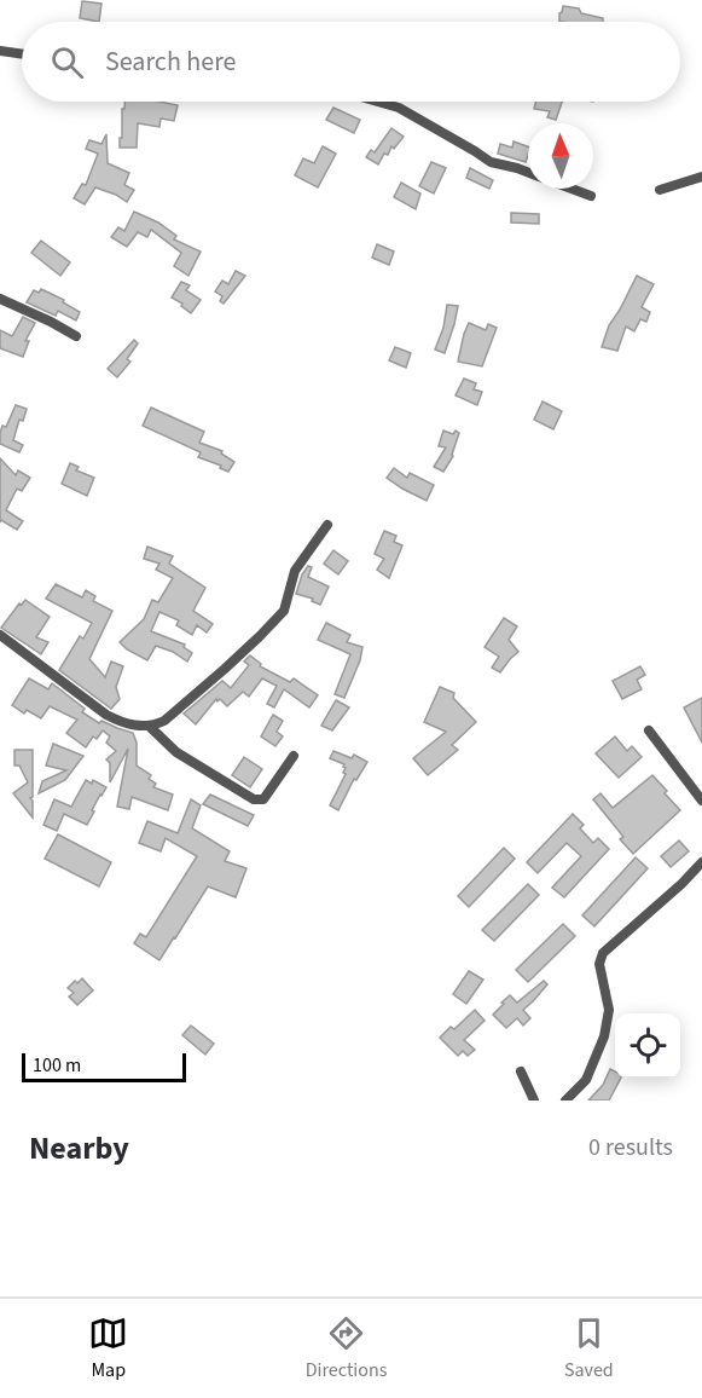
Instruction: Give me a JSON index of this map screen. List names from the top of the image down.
{
  "scale_bar": "100 m",
  "north": "top",
  "page": {
    "search": "Search here",
    "scale": "100 m",
    "heading": ["Nearby", "0 results"],
    "nav": ["Map", "Directions", "Saved"]
  }
}
